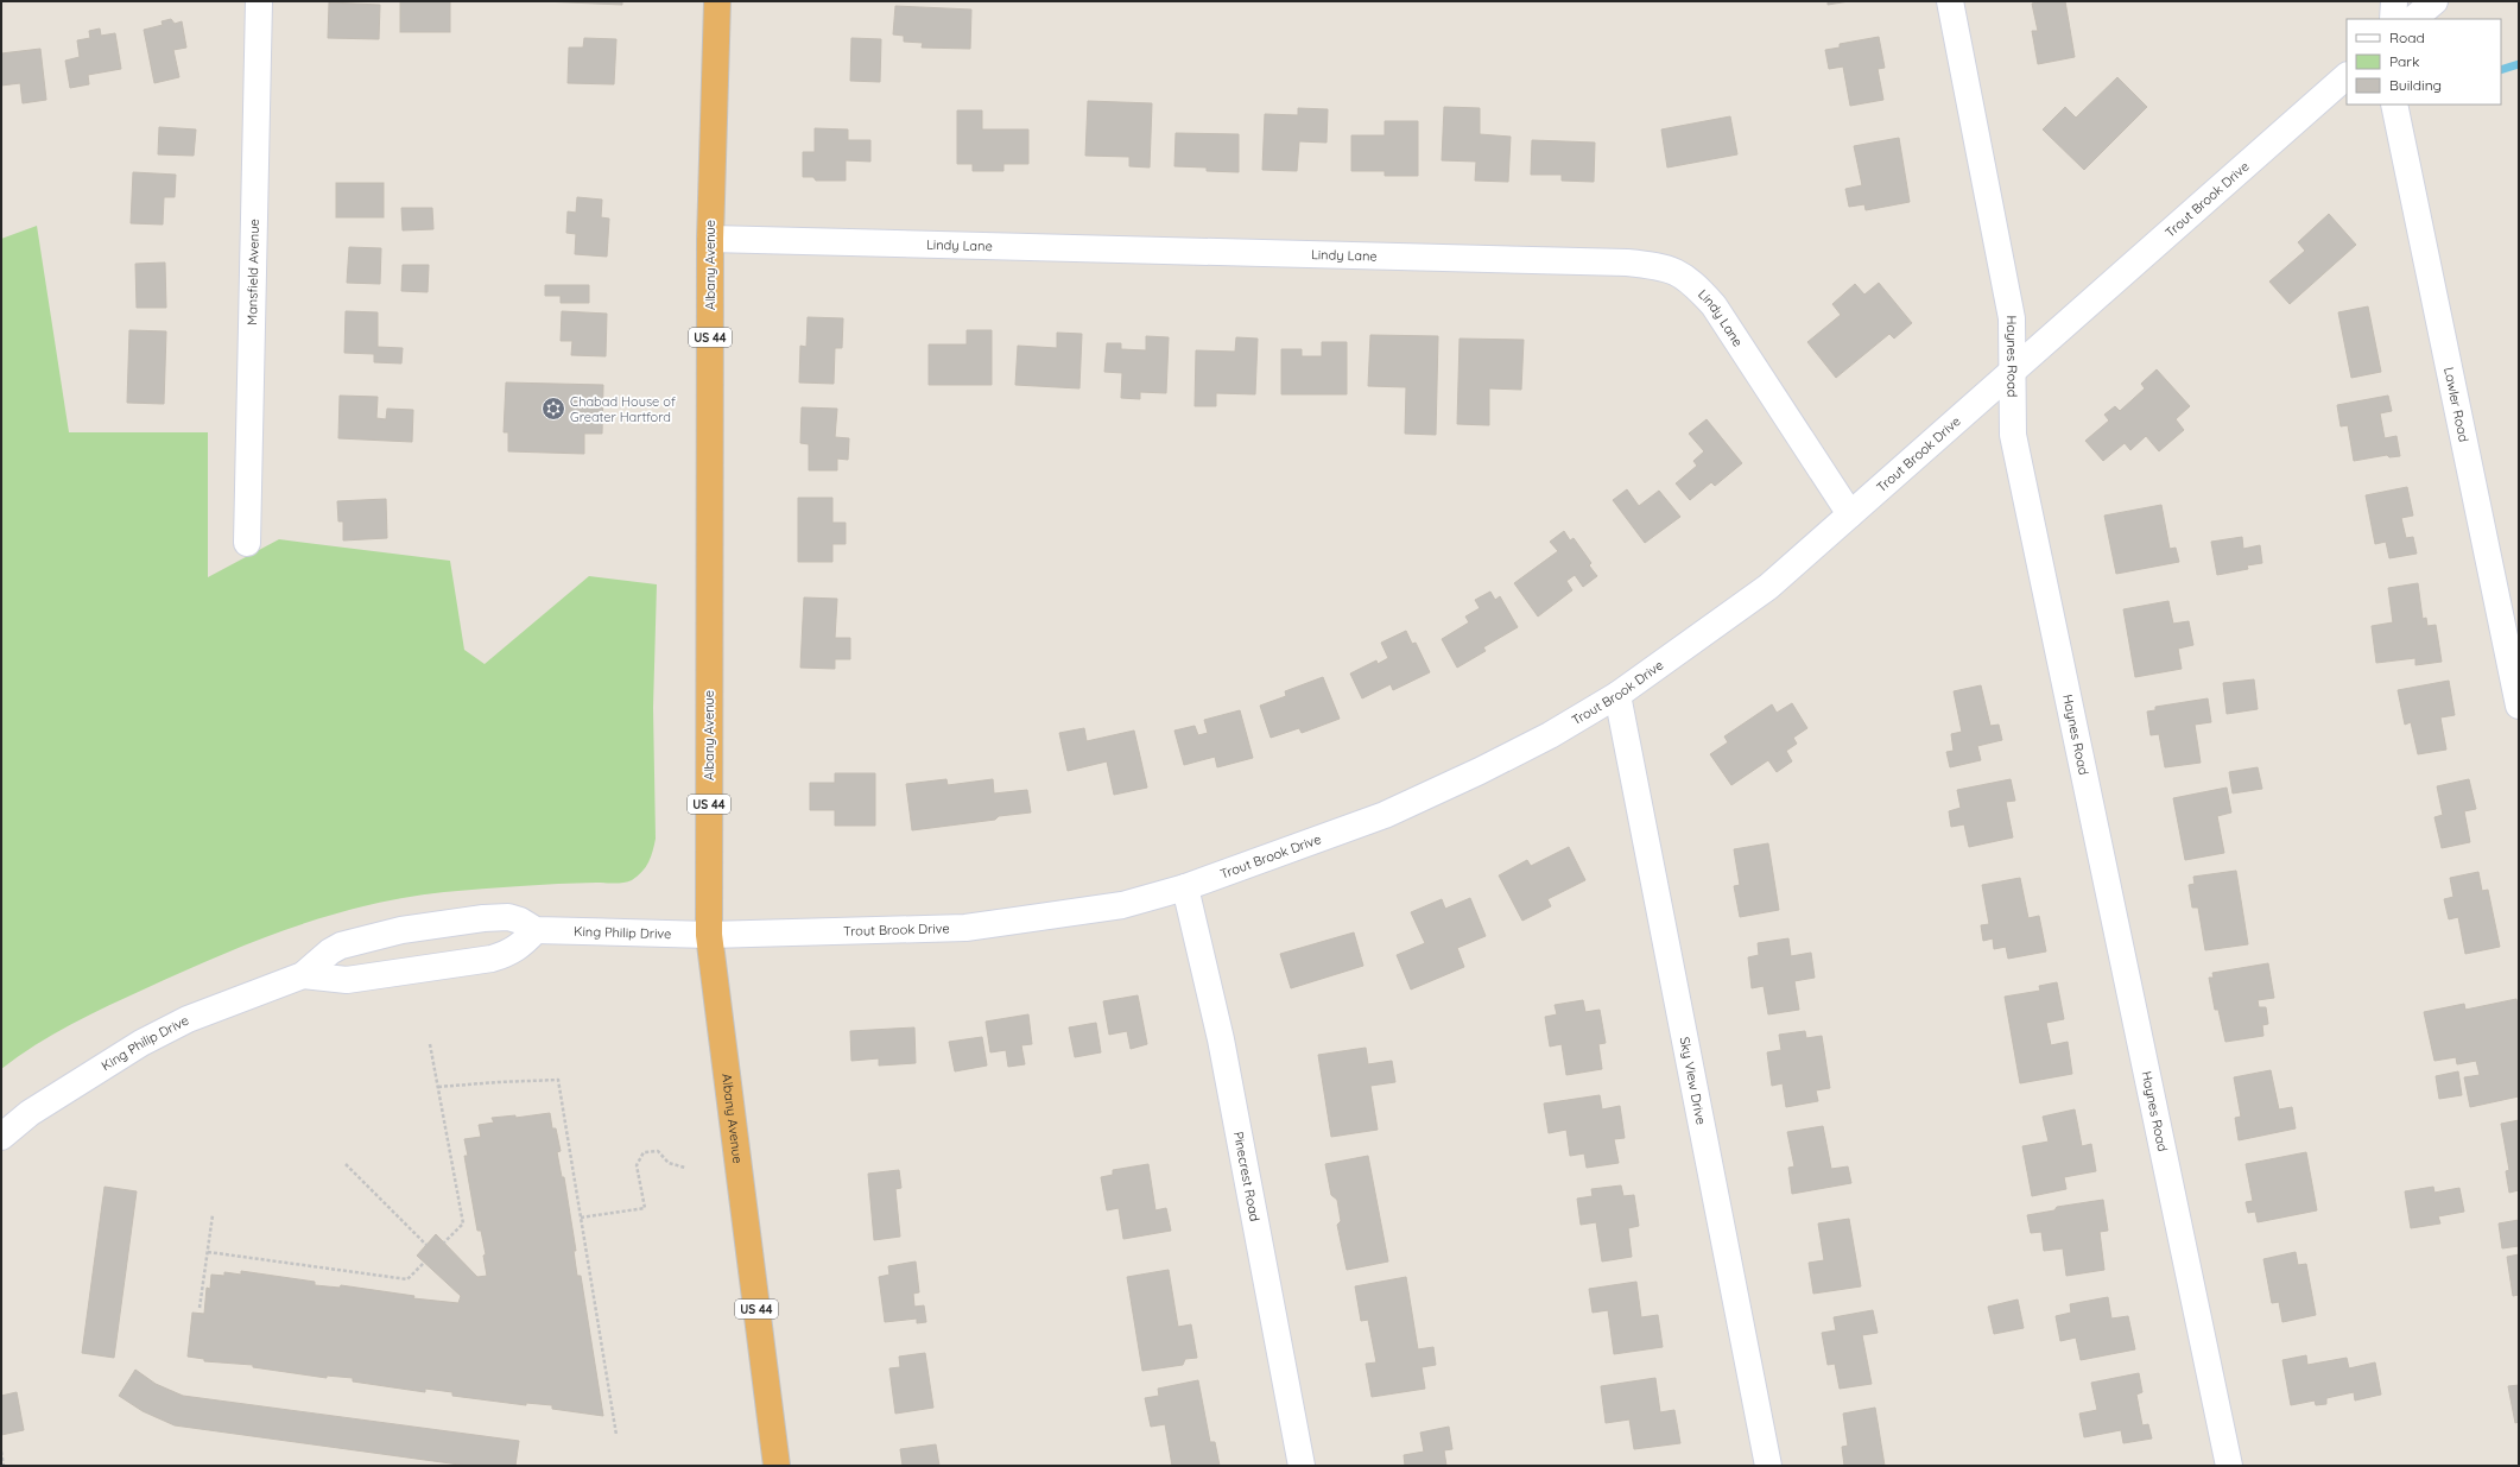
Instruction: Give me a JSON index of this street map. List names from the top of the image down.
{
  "streets": {
    "highway": ["Albany Avenue", "US 44"],
    "street": [
      "Trout Brook Drive",
      "Lindy Lane",
      "Mansfield Avenue",
      "Haynes Road",
      "Lawler Road",
      "King Philip Drive",
      "Sky View Drive",
      "Pinecrest Road"
    ]
  },
  "crossings": [
    ["Trout Brook Drive", "Lindy Lane"],
    ["Trout Brook Drive", "Albany Avenue"],
    ["Trout Brook Drive", "Haynes Road"],
    ["Trout Brook Drive", "King Philip Drive"],
    ["Trout Brook Drive", "Sky View Drive"],
    ["Trout Brook Drive", "Pinecrest Road"],
    ["Lindy Lane", "Albany Avenue"],
    ["Albany Avenue", "King Philip Drive"]
  ],
  "places": {
    "synagogue": ["Chabad House of Greater Hartford"]
  },
  "legend": ["Road", "Park", "Building"]
}
